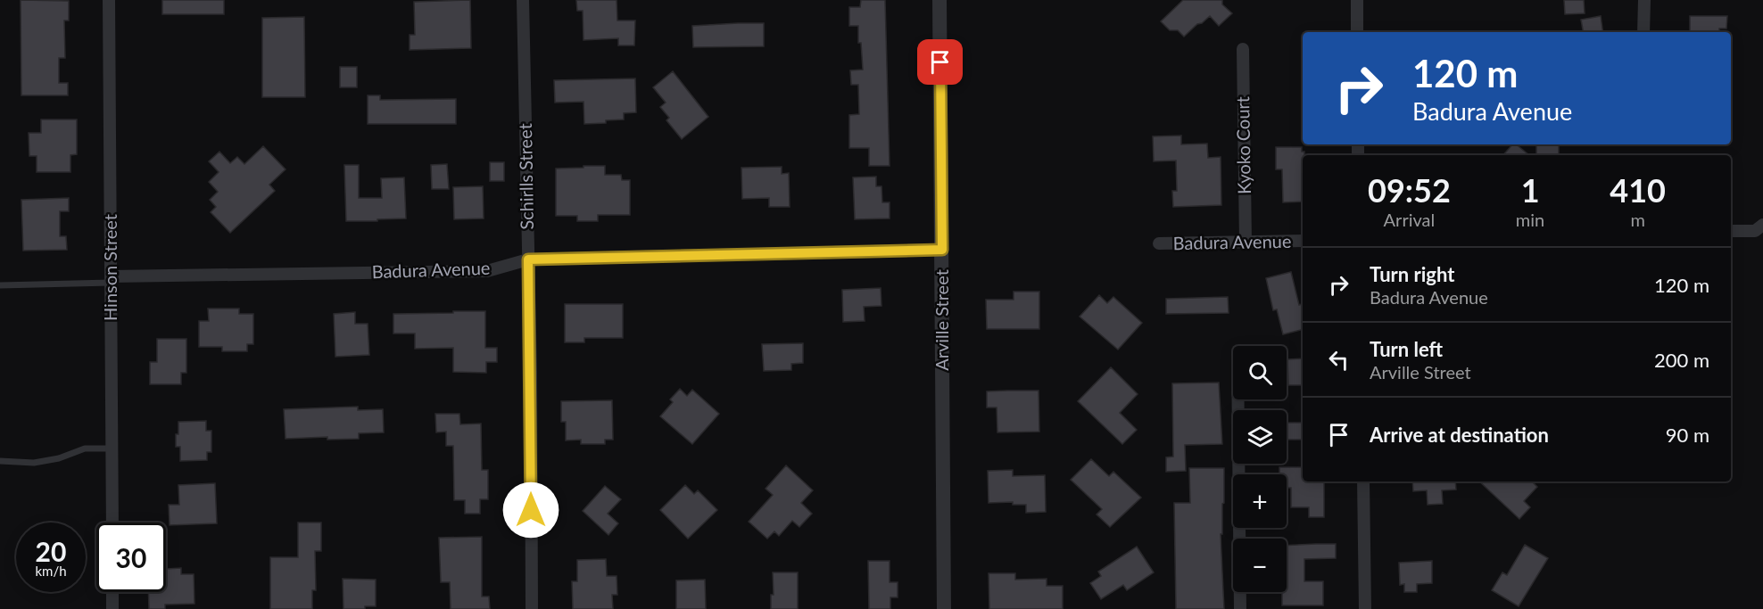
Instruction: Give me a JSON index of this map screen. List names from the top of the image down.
{
  "streets": {
    "street": [
      "Kyoko Court",
      "Schirlls Street",
      "Badura Avenue",
      "Hinson Street",
      "Arville Street"
    ]
  },
  "crossings": [
    ["Kyoko Court", "Badura Avenue"],
    ["Schirlls Street", "Badura Avenue"],
    ["Badura Avenue", "Hinson Street"],
    ["Badura Avenue", "Arville Street"]
  ],
  "page": {
    "turn": ["120 m", "Badura Avenue"],
    "eta": [
      "09:52",
      "Arrival",
      "1",
      "min",
      "410",
      "m"
    ],
    "list": [
      {
        "name": "Turn right",
        "note": "Badura Avenue",
        "value": "120 m"
      },
      {
        "name": "Turn left",
        "note": "Arville Street",
        "value": "200 m"
      },
      {
        "name": "Arrive at destination",
        "value": "90 m"
      }
    ],
    "map_buttons": ["+", "−"],
    "speed": "20 km/h",
    "limit": "30"
  }
}
